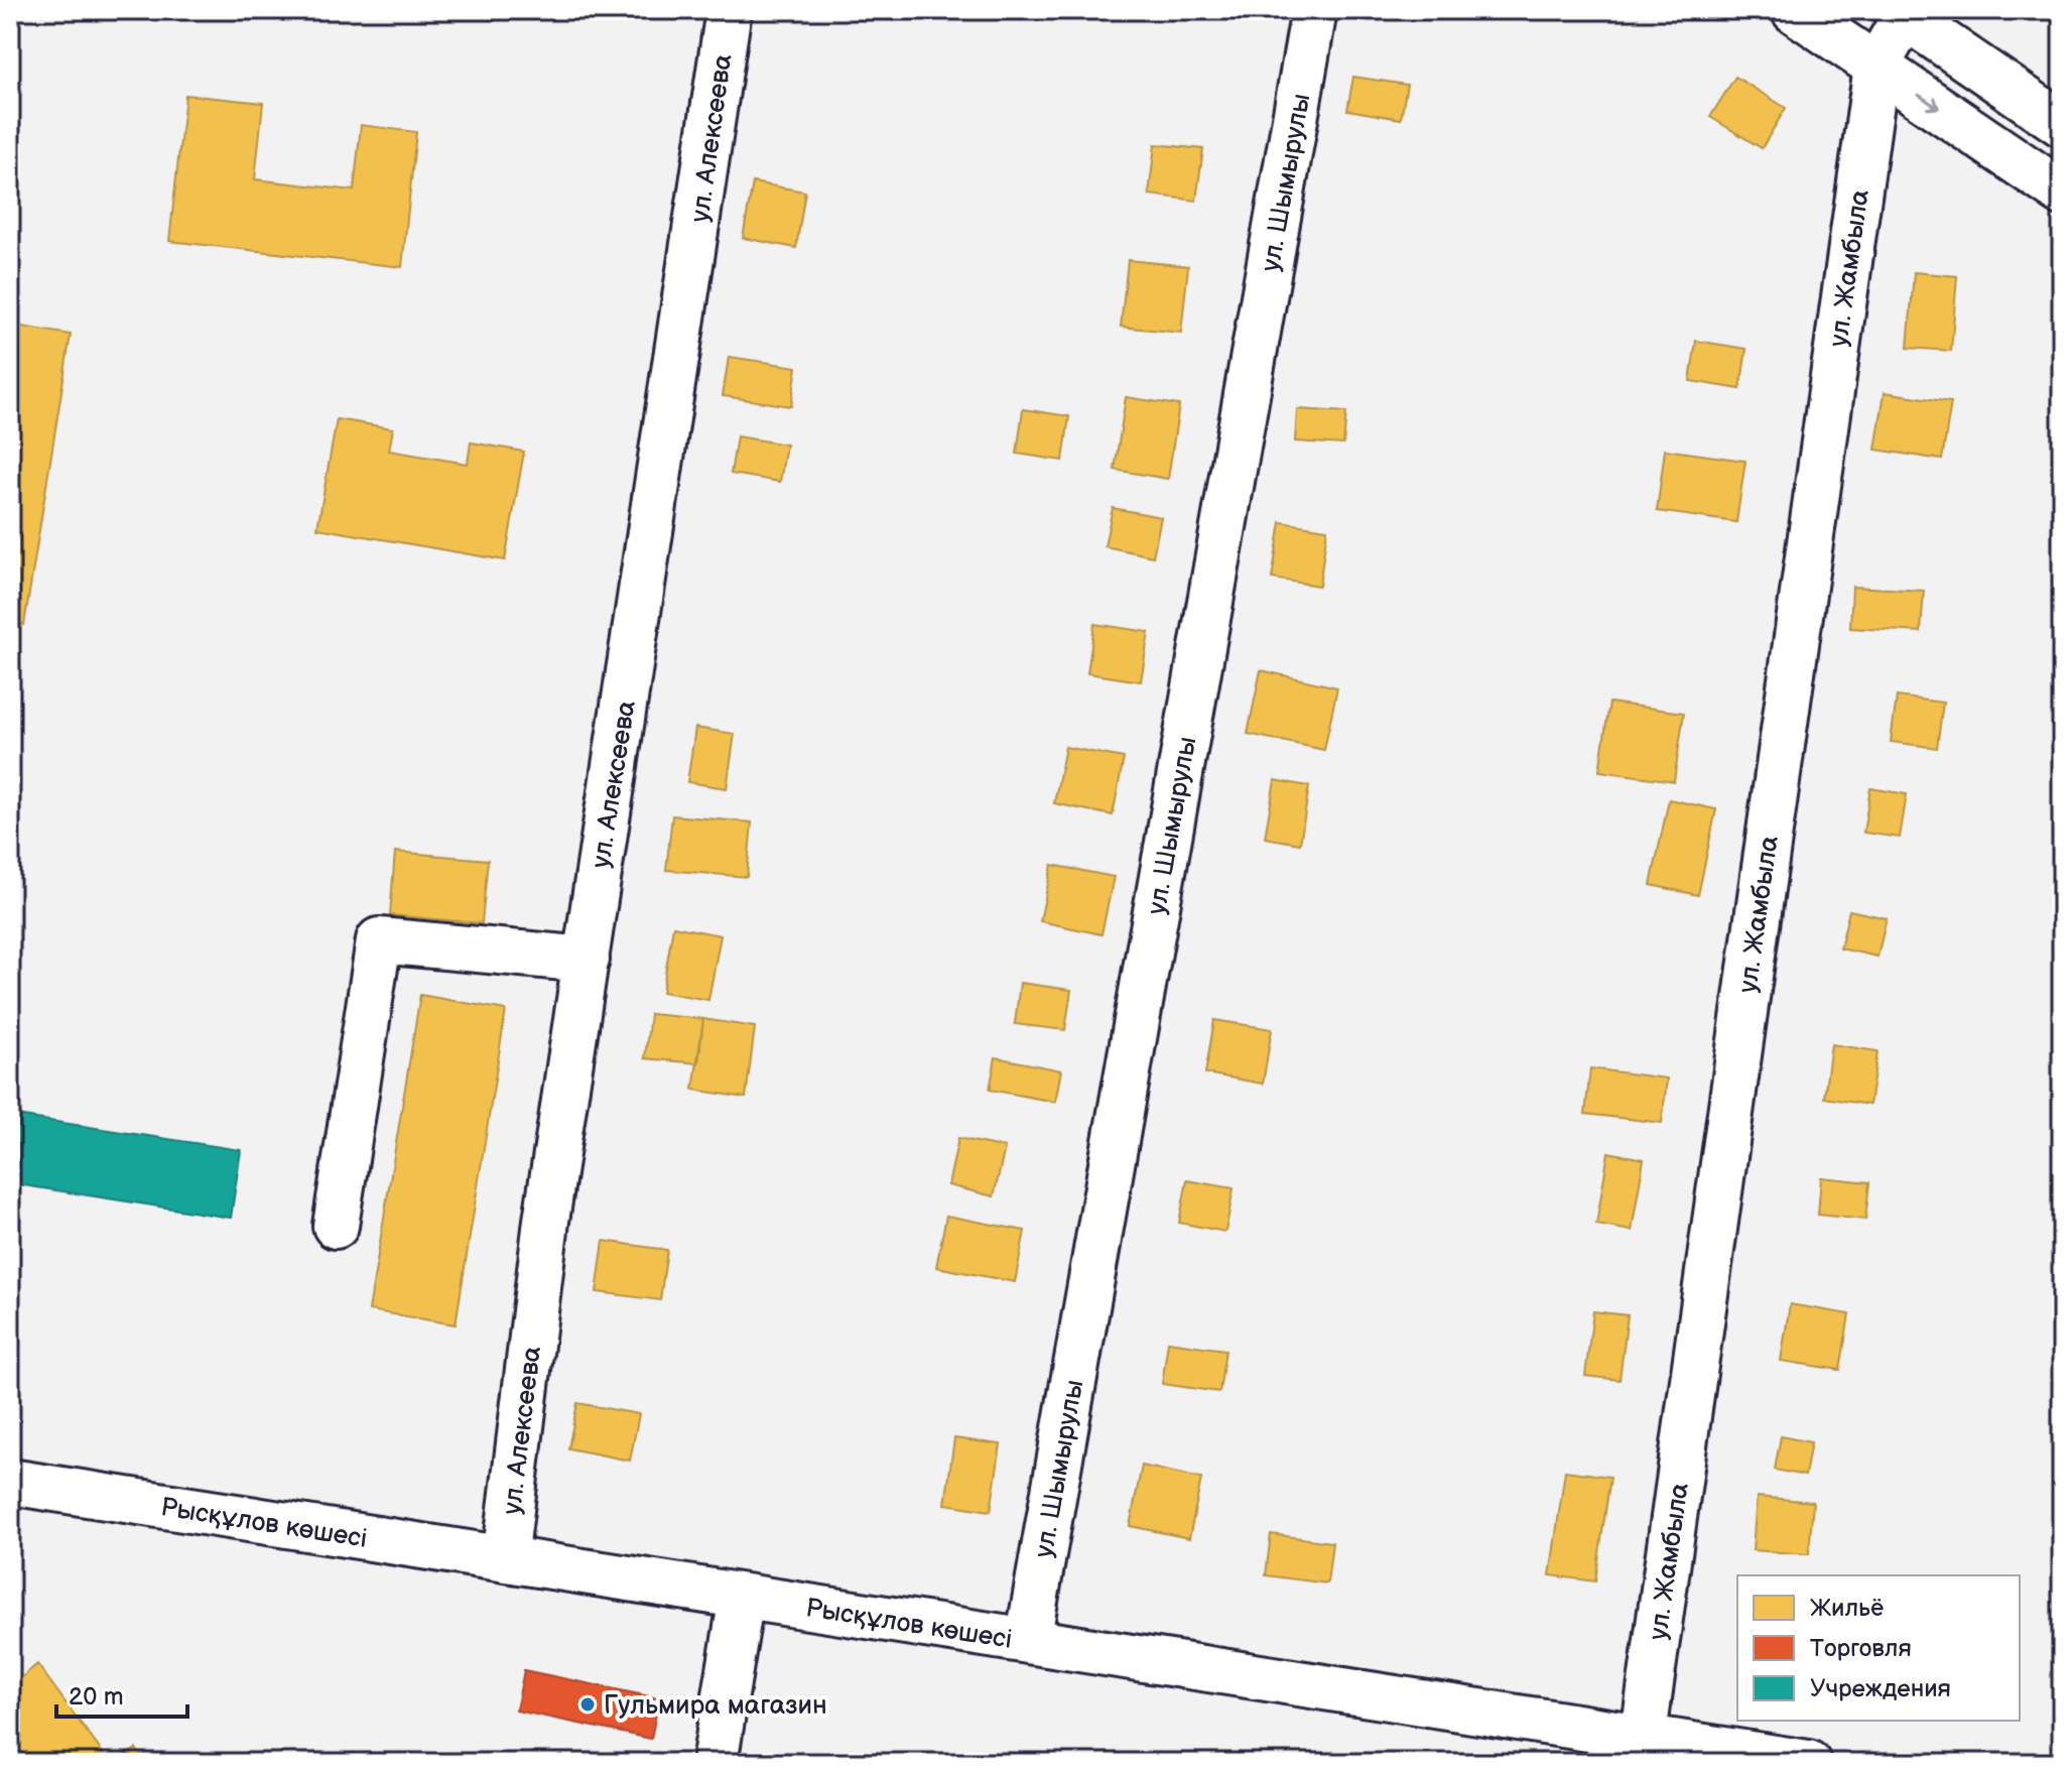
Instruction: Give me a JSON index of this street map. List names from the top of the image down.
{
  "streets": {
    "street": [
      "ул. Алексеева",
      "ул. Шымырулы",
      "ул. Жамбыла",
      "Рысқұлов көшесі"
    ]
  },
  "crossings": [
    ["ул. Алексеева", "Рысқұлов көшесі"],
    ["ул. Шымырулы", "Рысқұлов көшесі"],
    ["ул. Жамбыла", "Рысқұлов көшесі"]
  ],
  "places": ["Гульмира магазин"],
  "legend": ["Жильё", "Торговля", "Учреждения"],
  "scale_bar": "20 m"
}
